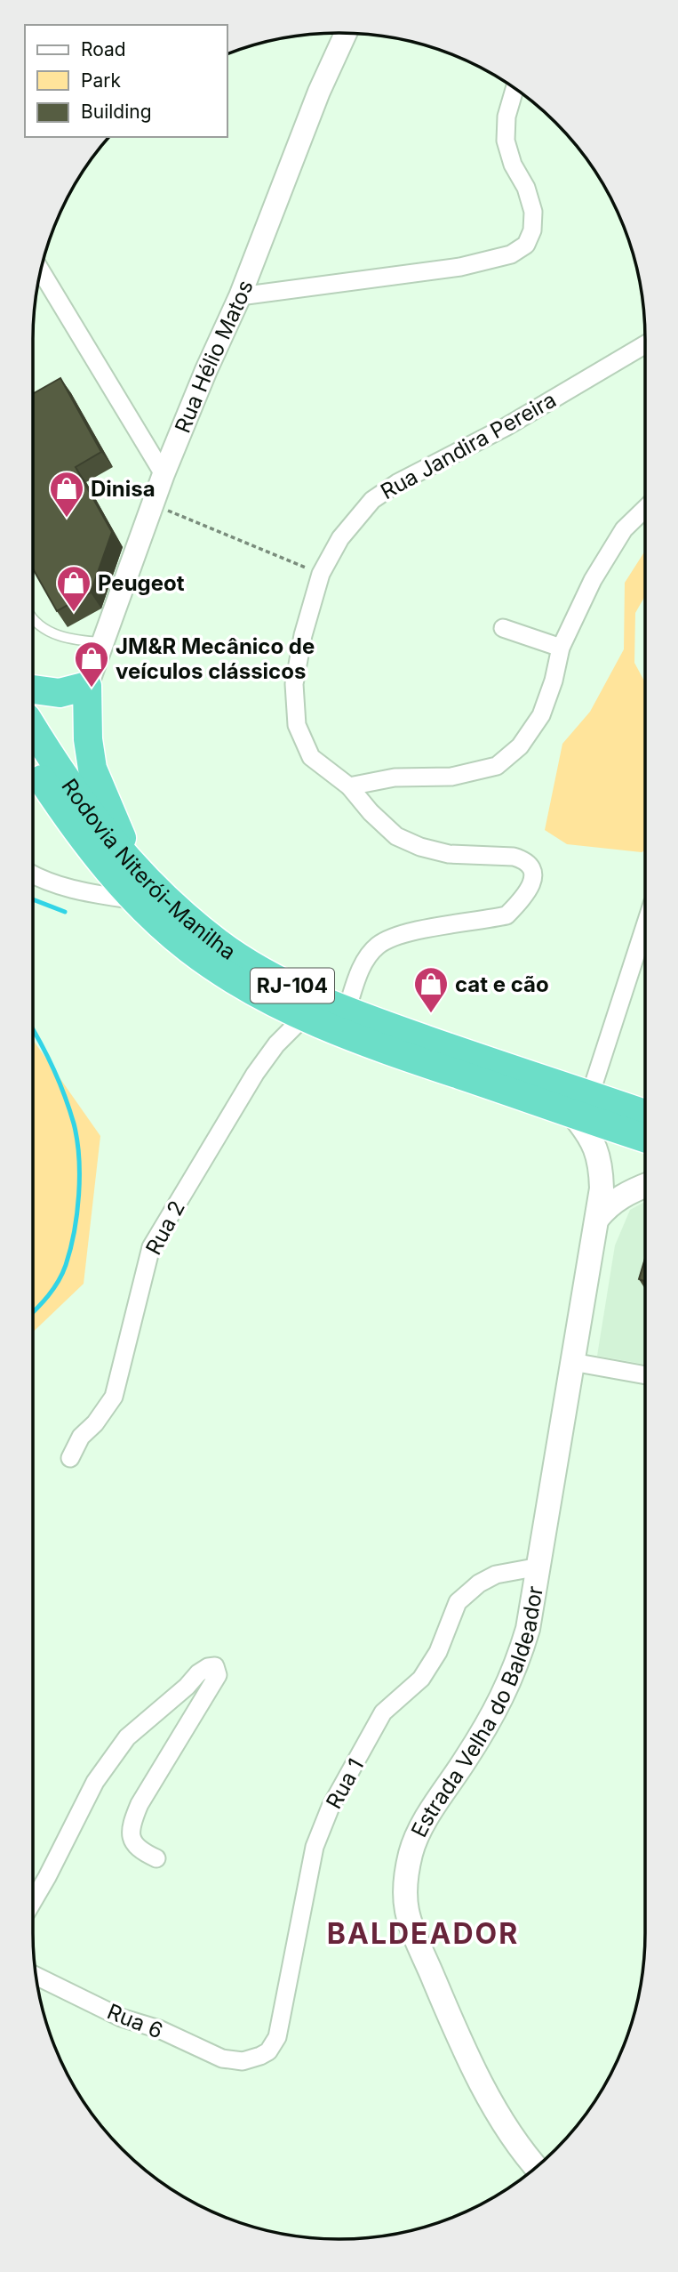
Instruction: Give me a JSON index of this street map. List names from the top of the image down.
{
  "streets": {
    "highway": ["Rodovia Niterói-Manilha", "RJ-104"],
    "main road": ["Estrada Velha do Baldeador"],
    "street": [
      "Rua Hélio Matos",
      "Rua Jandira Pereira",
      "Rua 2",
      "Rua 1",
      "Rua 6"
    ]
  },
  "crossings": [
    ["Rua Jandira Pereira", "Rodovia Niterói-Manilha"],
    ["Rodovia Niterói-Manilha", "Rua 2"],
    ["Rodovia Niterói-Manilha", "Estrada Velha do Baldeador"],
    ["Estrada Velha do Baldeador", "Rua 1"],
    ["Rua 1", "Rua 6"]
  ],
  "districts": ["BALDEADOR"],
  "places": {
    "shop": [
      "Dinisa",
      "Peugeot",
      "JM&R Mecânico de veículos clássicos",
      "cat e cão"
    ]
  },
  "legend": ["Road", "Park", "Building"]
}
